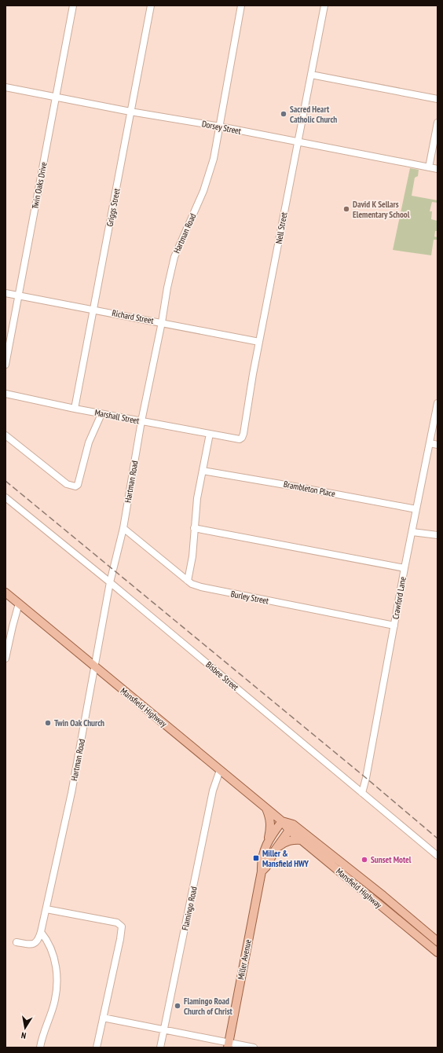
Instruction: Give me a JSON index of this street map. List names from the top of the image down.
{
  "streets": {
    "main road": ["Mansfield Highway", "Miller Avenue"],
    "street": [
      "Dorsey Street",
      "Twin Oaks Drive",
      "Griggs Street",
      "Nell Street",
      "Hartman Road",
      "Richard Street",
      "Marshall Street",
      "Brambleton Place",
      "Burley Street",
      "Crawford Lane",
      "Bisbee Street",
      "Flamingo Road"
    ]
  },
  "crossings": [
    ["Dorsey Street", "Twin Oaks Drive"],
    ["Dorsey Street", "Griggs Street"],
    ["Dorsey Street", "Nell Street"],
    ["Dorsey Street", "Hartman Road"],
    ["Twin Oaks Drive", "Richard Street"],
    ["Griggs Street", "Richard Street"],
    ["Griggs Street", "Marshall Street"],
    ["Nell Street", "Richard Street"],
    ["Nell Street", "Marshall Street"],
    ["Hartman Road", "Richard Street"],
    ["Hartman Road", "Marshall Street"],
    ["Hartman Road", "Burley Street"],
    ["Hartman Road", "Bisbee Street"],
    ["Hartman Road", "Mansfield Highway"],
    ["Brambleton Place", "Crawford Lane"],
    ["Burley Street", "Crawford Lane"],
    ["Crawford Lane", "Bisbee Street"],
    ["Mansfield Highway", "Flamingo Road"],
    ["Mansfield Highway", "Miller Avenue"]
  ],
  "places": {
    "other": [
      "Sacred Heart Catholic Church",
      "David K Sellars Elementary School",
      "Twin Oak Church",
      "Sunset Motel",
      "Flamingo Road Church of Christ"
    ],
    "transit": ["Miller & Mansfield HWY"]
  },
  "north": "bottom"
}
